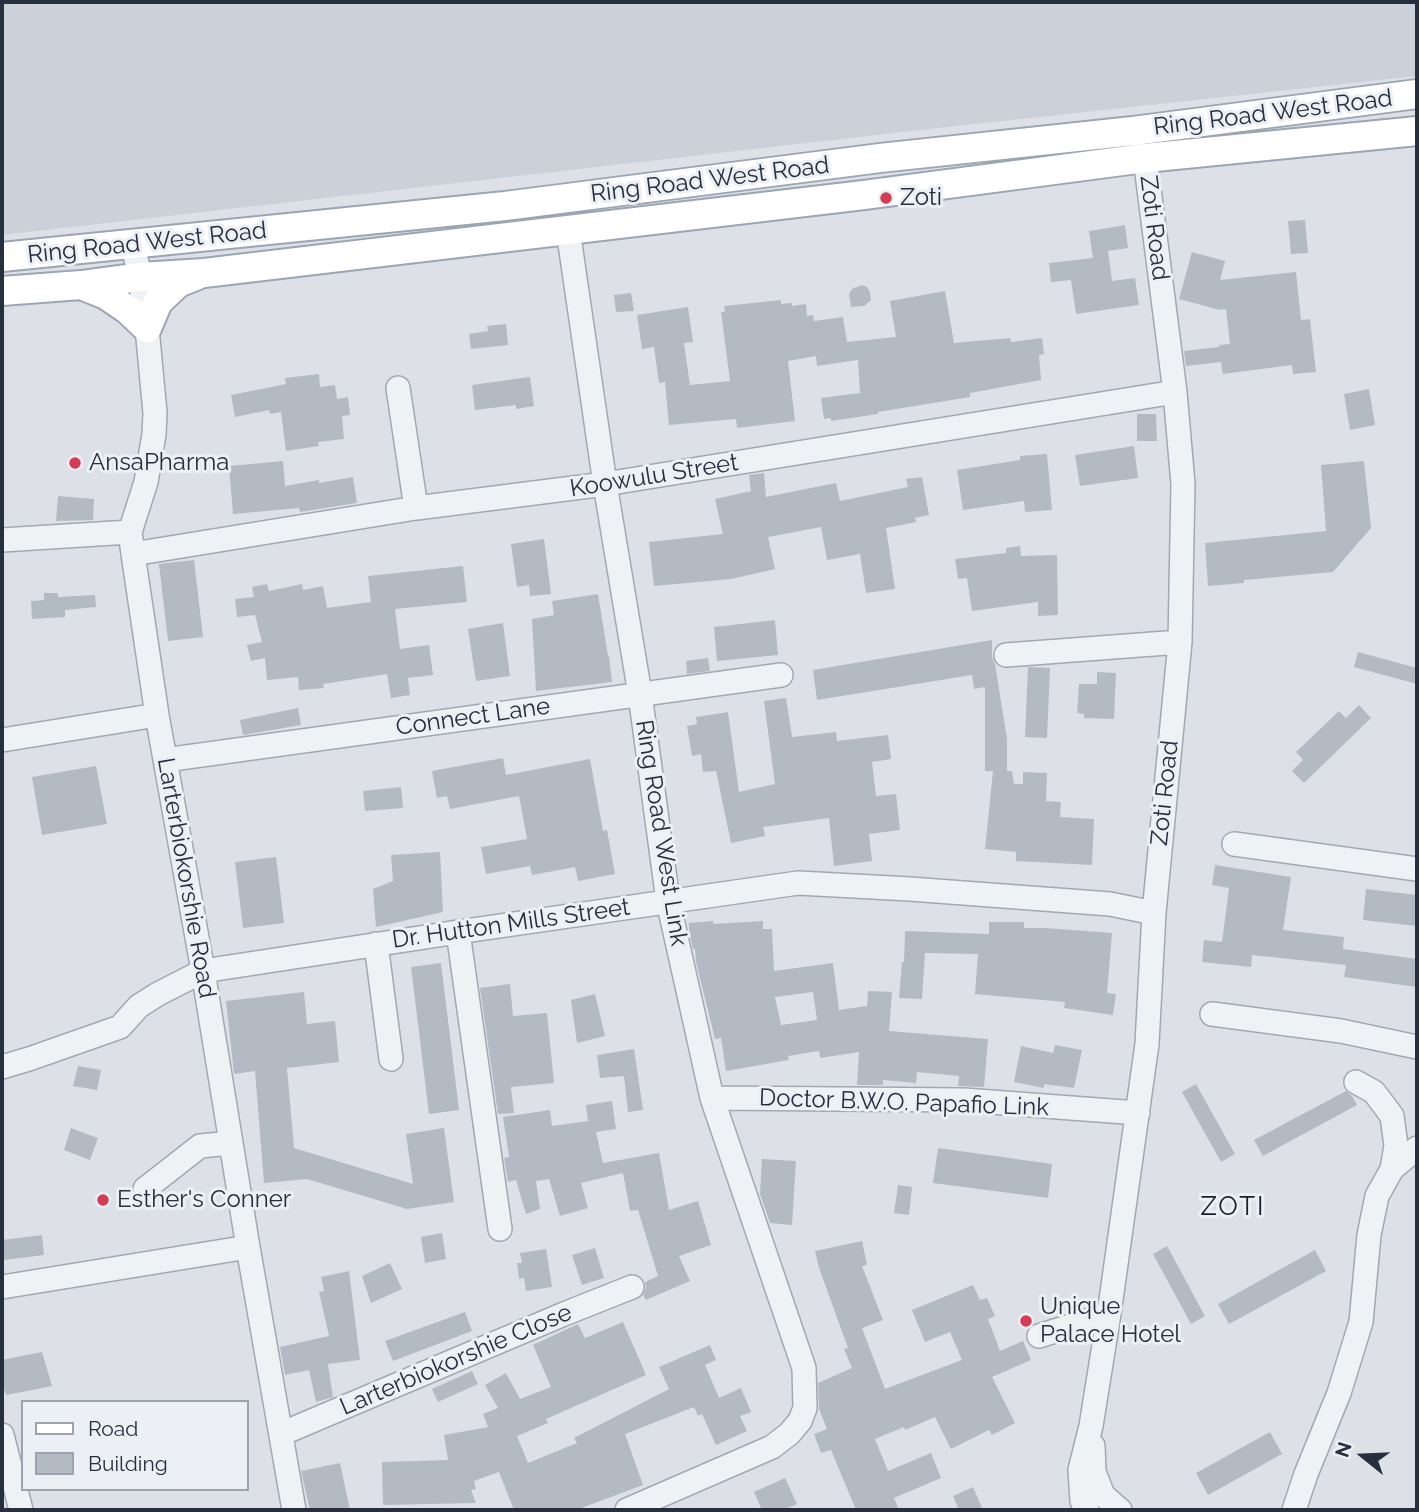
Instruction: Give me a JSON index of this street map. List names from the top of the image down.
{
  "streets": {
    "main road": ["Ring Road West Road"],
    "street": [
      "Zoti Road",
      "Koowulu Street",
      "Connect Lane",
      "Ring Road West Link",
      "Larterbiokorshie Road",
      "Dr. Hutton Mills Street",
      "Doctor B.W.O. Papafio Link",
      "Larterbiokorshie Close"
    ]
  },
  "crossings": [
    ["Ring Road West Road", "Zoti Road"],
    ["Ring Road West Road", "Ring Road West Link"],
    ["Ring Road West Road", "Larterbiokorshie Road"],
    ["Zoti Road", "Koowulu Street"],
    ["Zoti Road", "Dr. Hutton Mills Street"],
    ["Zoti Road", "Doctor B.W.O. Papafio Link"],
    ["Koowulu Street", "Ring Road West Link"],
    ["Koowulu Street", "Larterbiokorshie Road"],
    ["Connect Lane", "Ring Road West Link"],
    ["Connect Lane", "Larterbiokorshie Road"],
    ["Ring Road West Link", "Dr. Hutton Mills Street"],
    ["Ring Road West Link", "Doctor B.W.O. Papafio Link"],
    ["Larterbiokorshie Road", "Dr. Hutton Mills Street"],
    ["Larterbiokorshie Road", "Larterbiokorshie Close"]
  ],
  "districts": ["ZOTI"],
  "places": [
    "Zoti",
    "AnsaPharma",
    "Esther's Conner",
    "Unique Palace Hotel"
  ],
  "legend": ["Road", "Building"],
  "north": "left"
}
